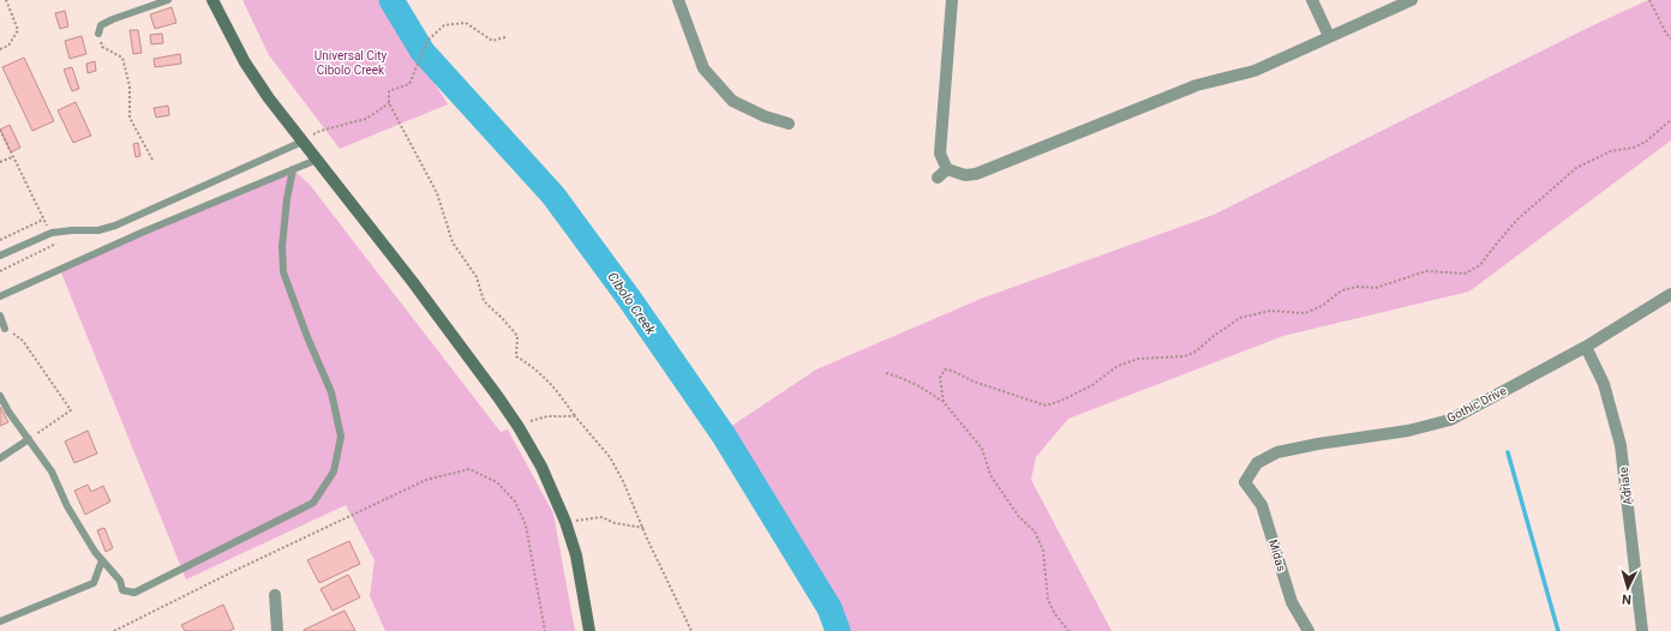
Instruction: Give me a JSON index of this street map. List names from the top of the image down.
{
  "streets": {
    "street": ["Gothic Drive", "Adriate", "Midas"]
  },
  "crossings": [
    ["Gothic Drive", "Adriate"],
    ["Gothic Drive", "Midas"]
  ],
  "water": ["Cibolo Creek"],
  "parks": ["Universal City Cibolo Creek"],
  "north": "bottom"
}
